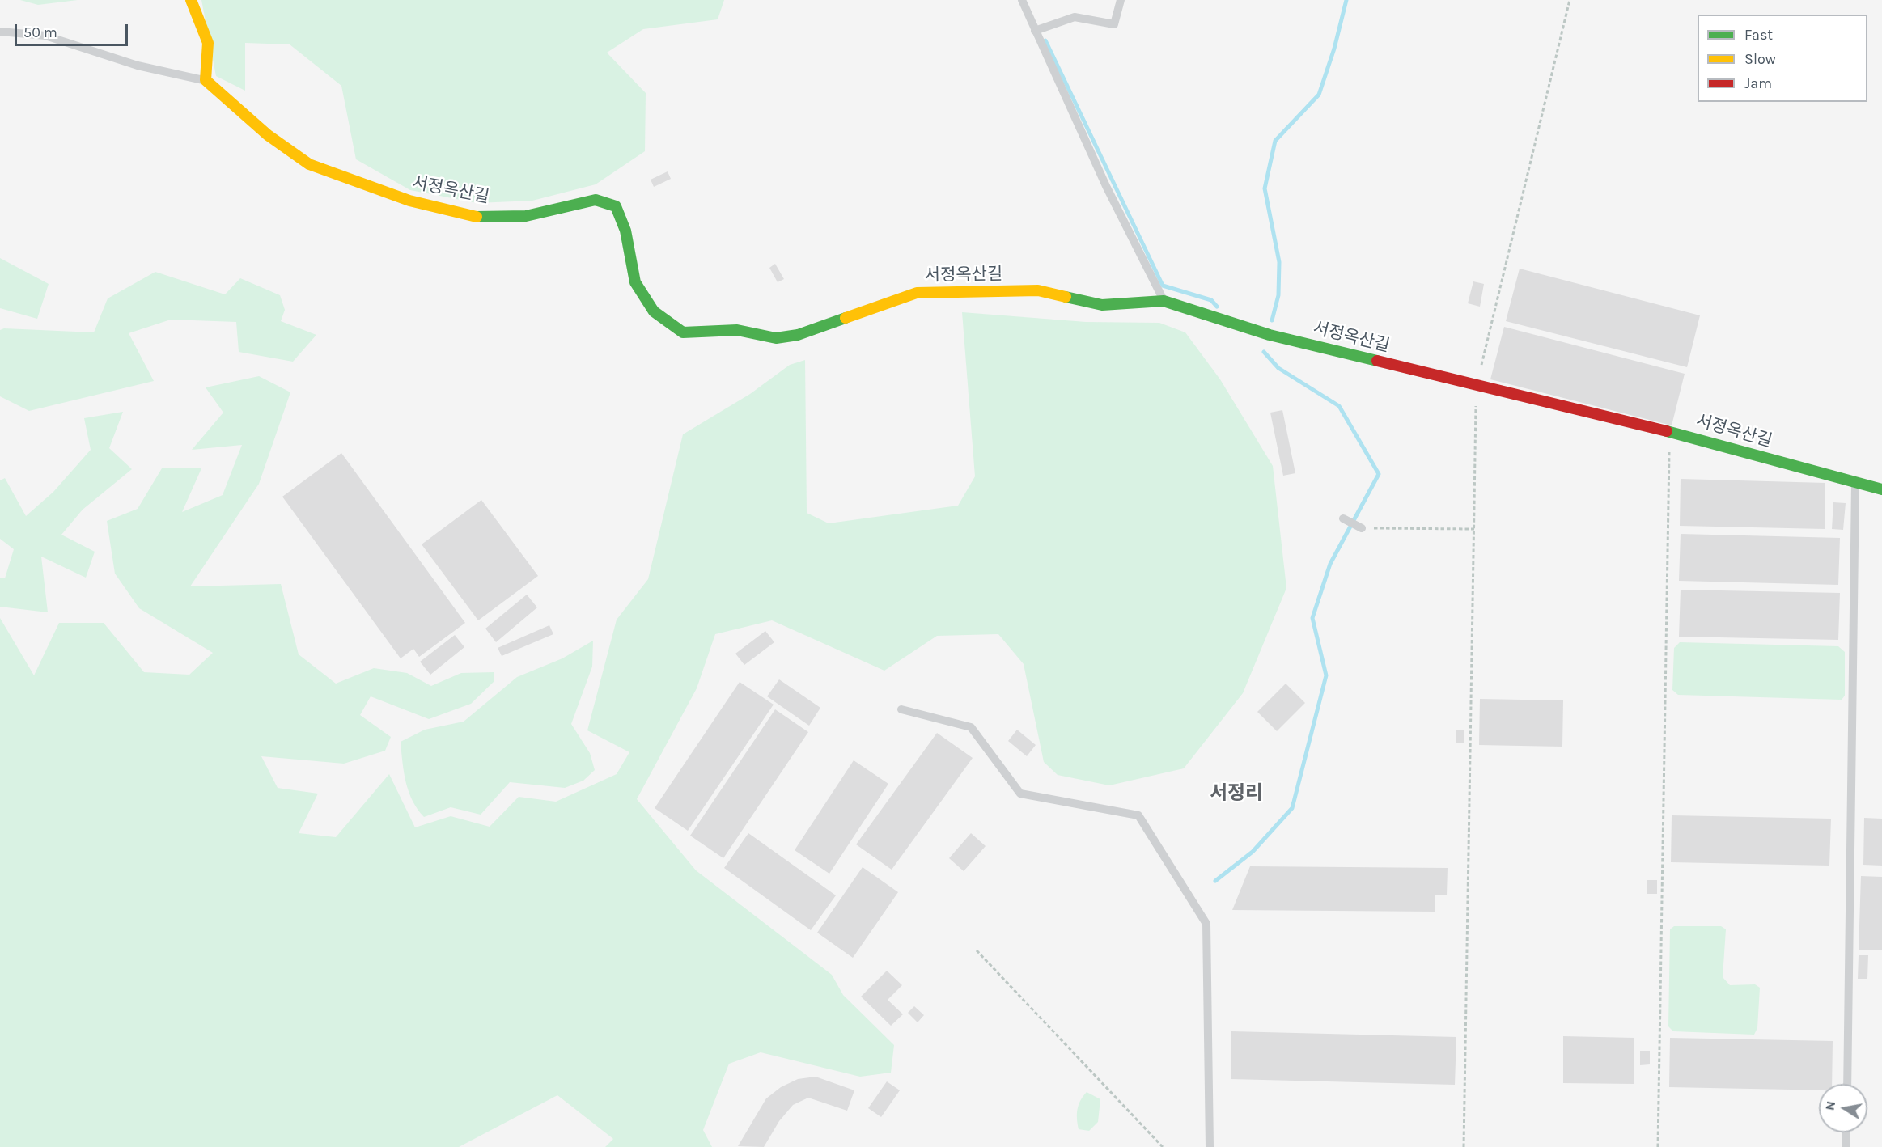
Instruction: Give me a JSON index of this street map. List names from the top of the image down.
{
  "streets": {
    "street": ["서정옥산길"]
  },
  "districts": ["서정리"],
  "legend": ["Fast", "Slow", "Jam"],
  "scale_bar": "50 m",
  "north": "left"
}
